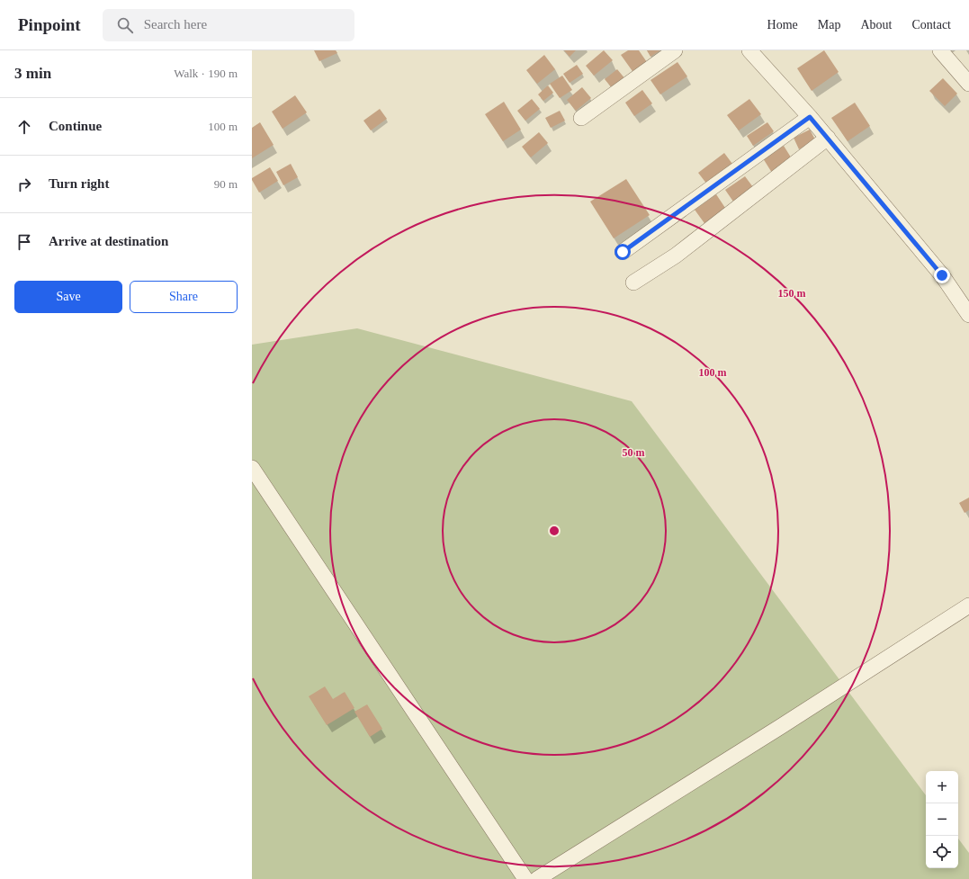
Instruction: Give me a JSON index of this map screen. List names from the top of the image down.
{
  "page": {
    "header": "Pinpoint",
    "search": "Search here",
    "nav": [
      "Home",
      "Map",
      "About",
      "Contact"
    ],
    "heading": ["3 min", "Walk · 190 m"],
    "list": [
      ["Continue", "100 m"],
      ["Turn right", "90 m"],
      "Arrive at destination"
    ],
    "buttons": ["Save", "Share"],
    "map_buttons": ["+", "−"]
  },
  "rings": ["150 m", "100 m", "50 m"]
}
